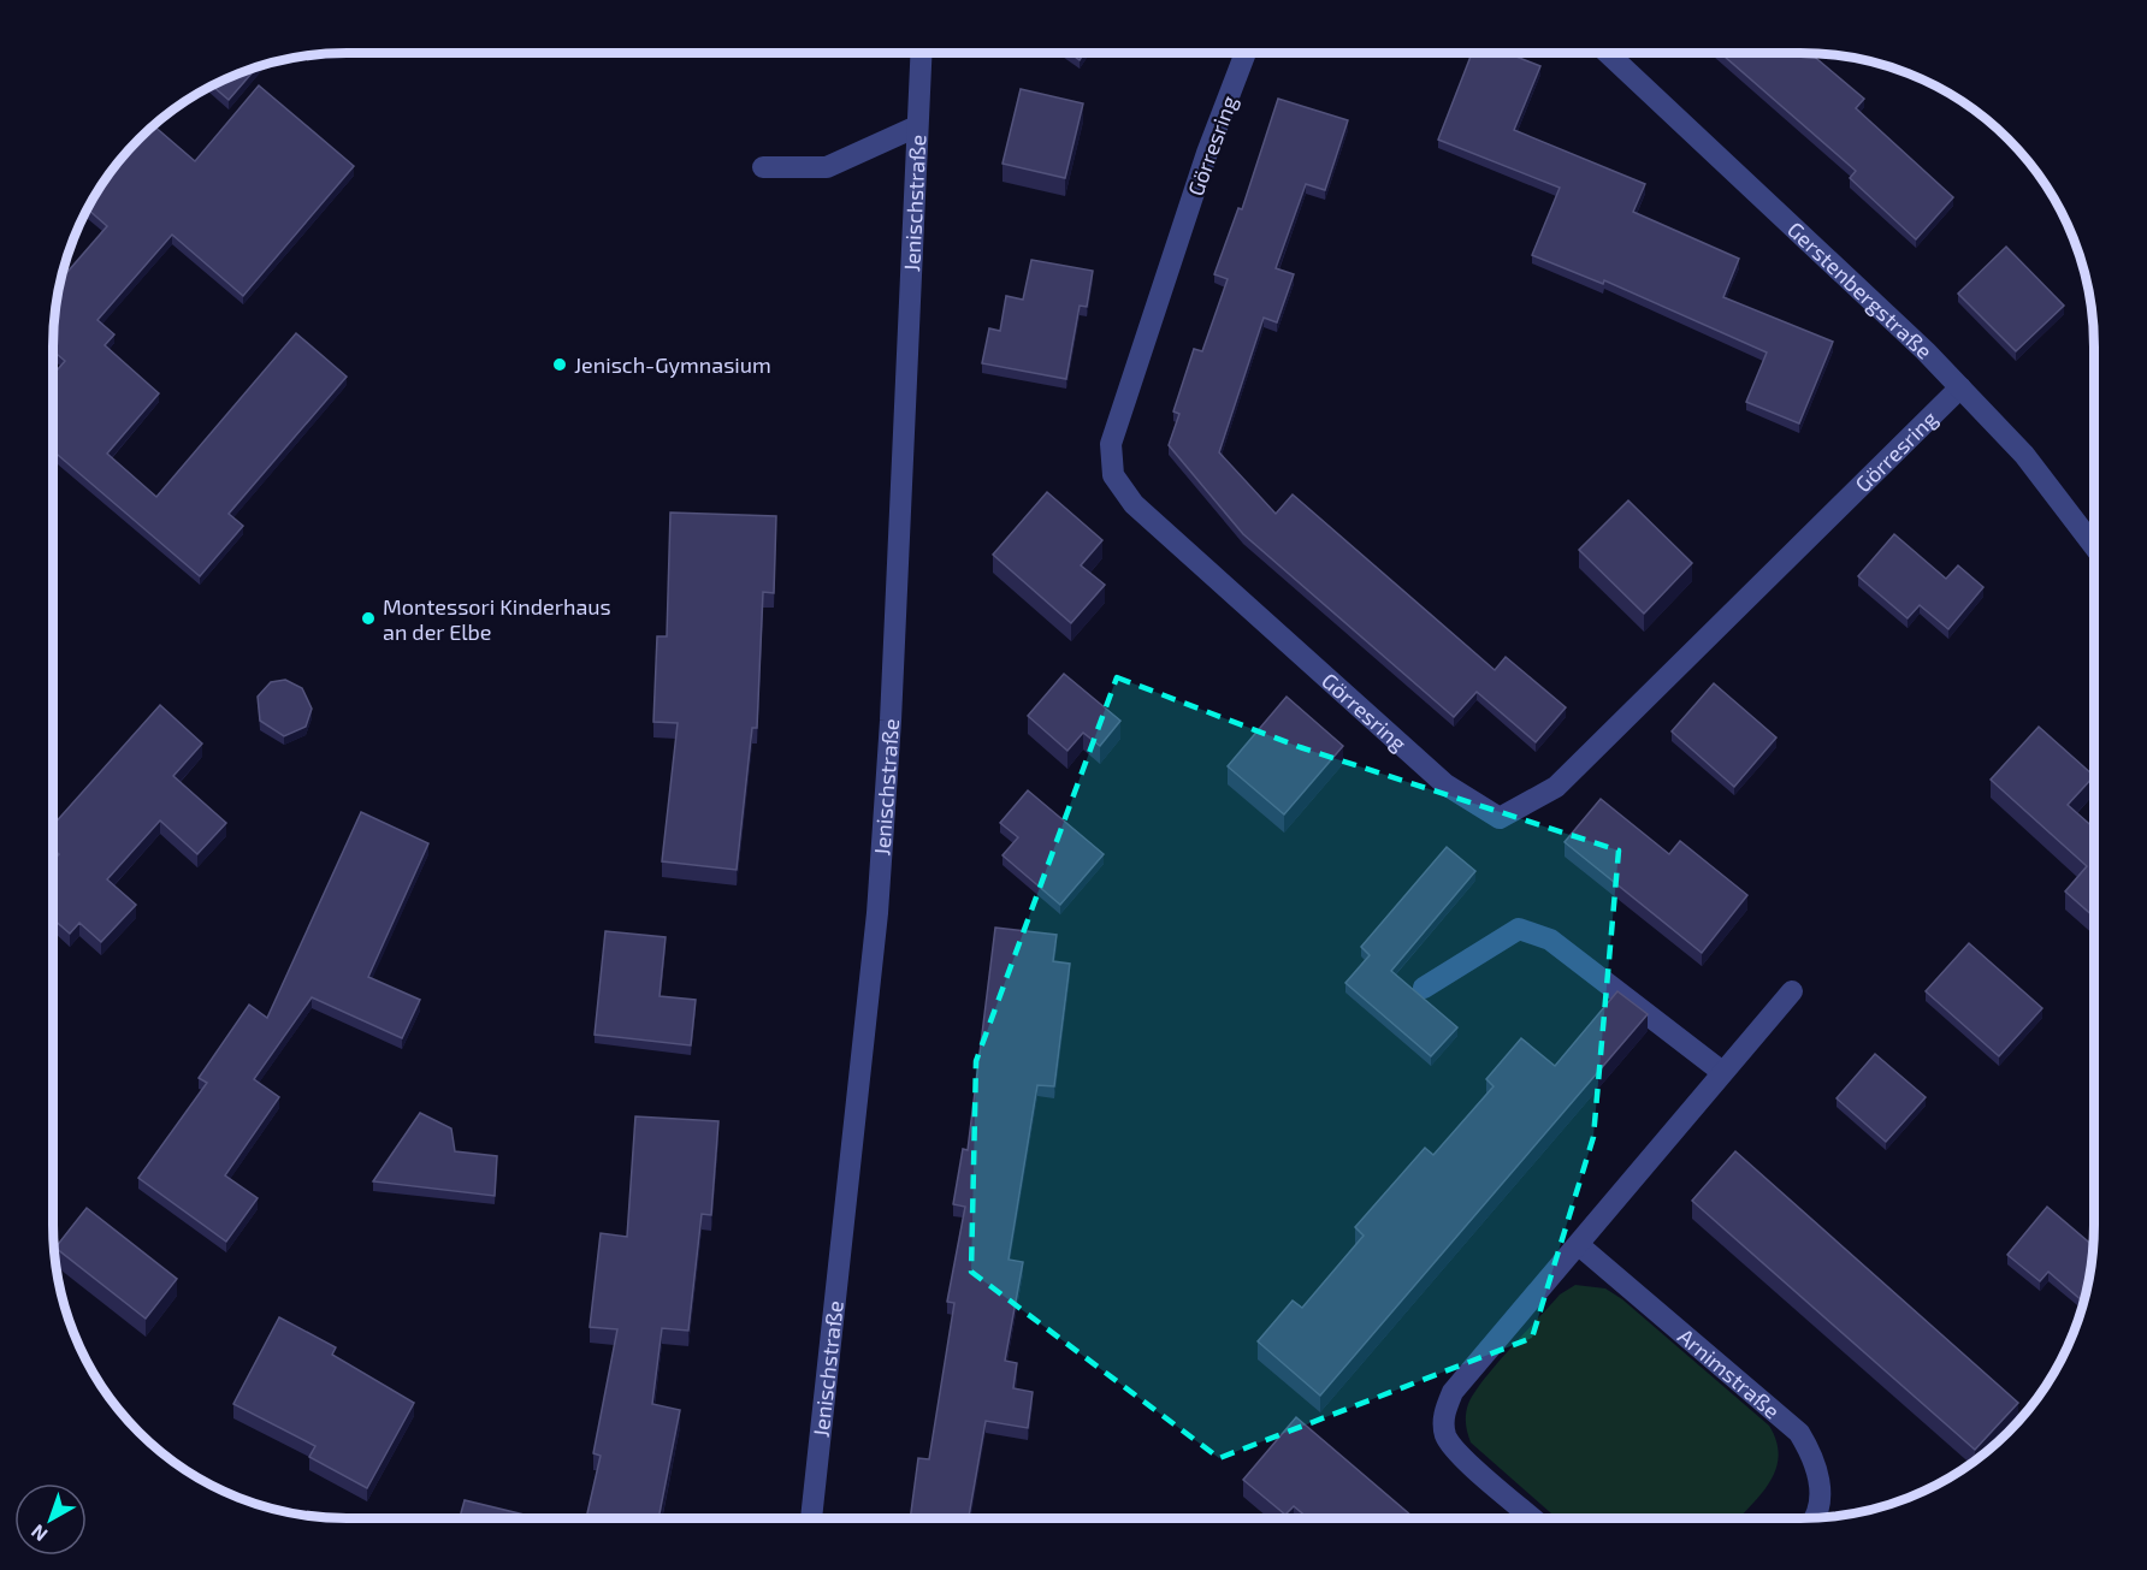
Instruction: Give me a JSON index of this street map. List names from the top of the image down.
{
  "streets": {
    "street": [
      "Görresring",
      "Jenischstraße",
      "Gerstenbergstraße",
      "Arnimstraße"
    ]
  },
  "crossings": [
    ["Görresring", "Gerstenbergstraße"]
  ],
  "places": ["Jenisch-Gymnasium", "Montessori Kinderhaus an der Elbe"],
  "north": "bottom left"
}
